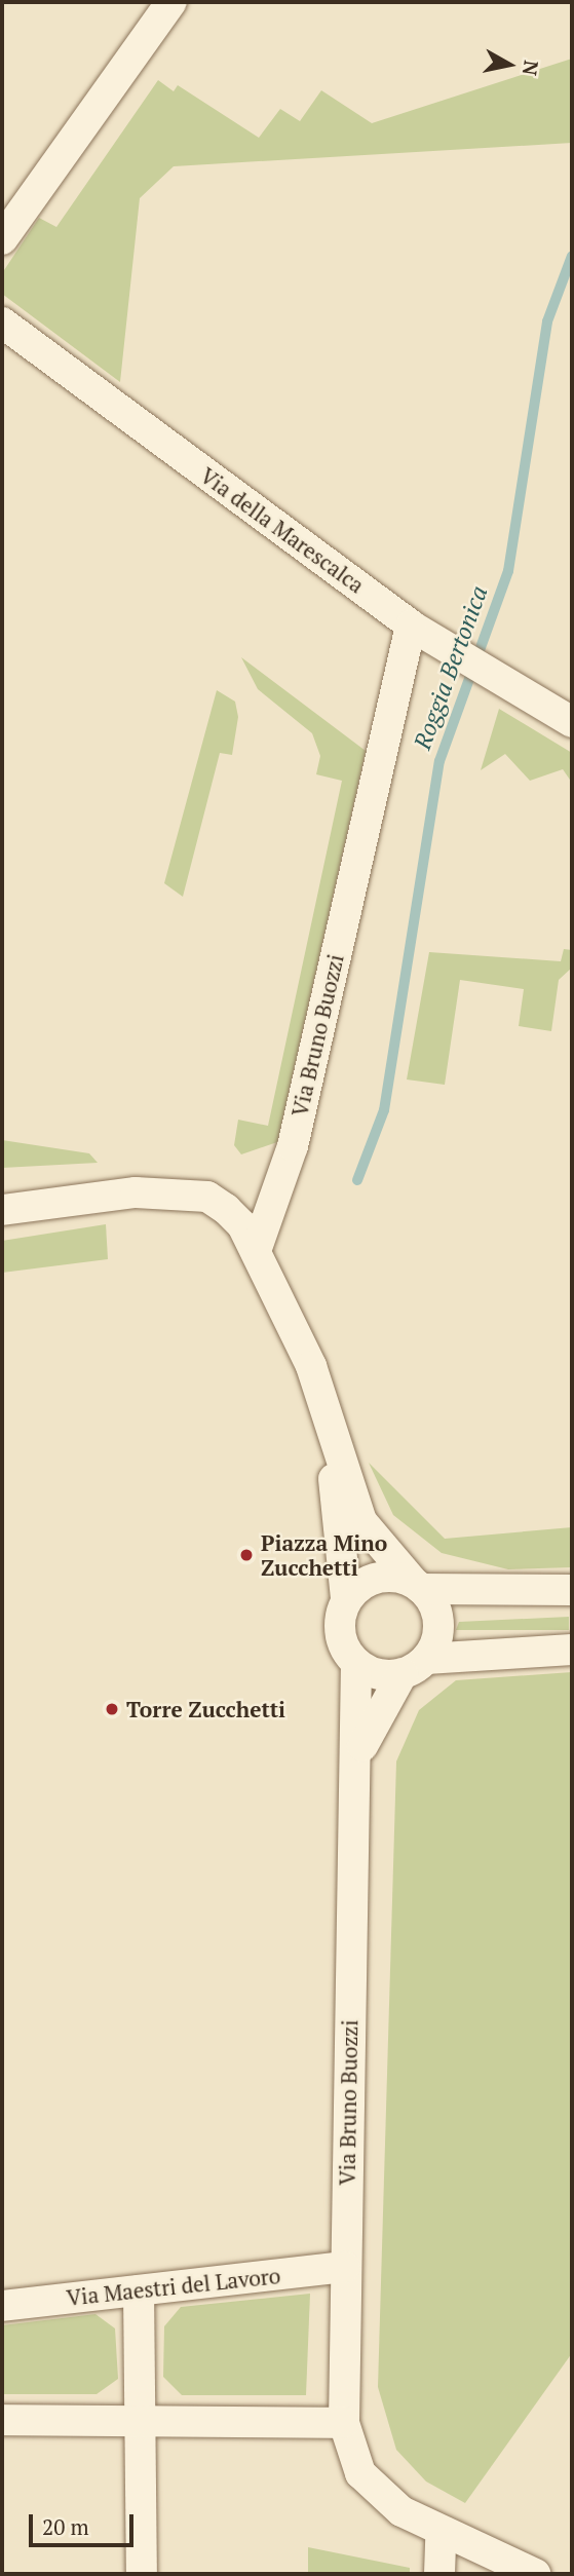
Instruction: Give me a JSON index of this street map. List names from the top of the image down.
{
  "streets": {
    "street": ["Via della Marescalca", "Via Bruno Buozzi", "Via Maestri del Lavoro"]
  },
  "crossings": [
    ["Via della Marescalca", "Via Bruno Buozzi"],
    ["Via Bruno Buozzi", "Via Maestri del Lavoro"]
  ],
  "water": ["Roggia Bertonica"],
  "places": ["Piazza Mino Zucchetti", "Torre Zucchetti"],
  "scale_bar": "20 m",
  "north": "right"
}
